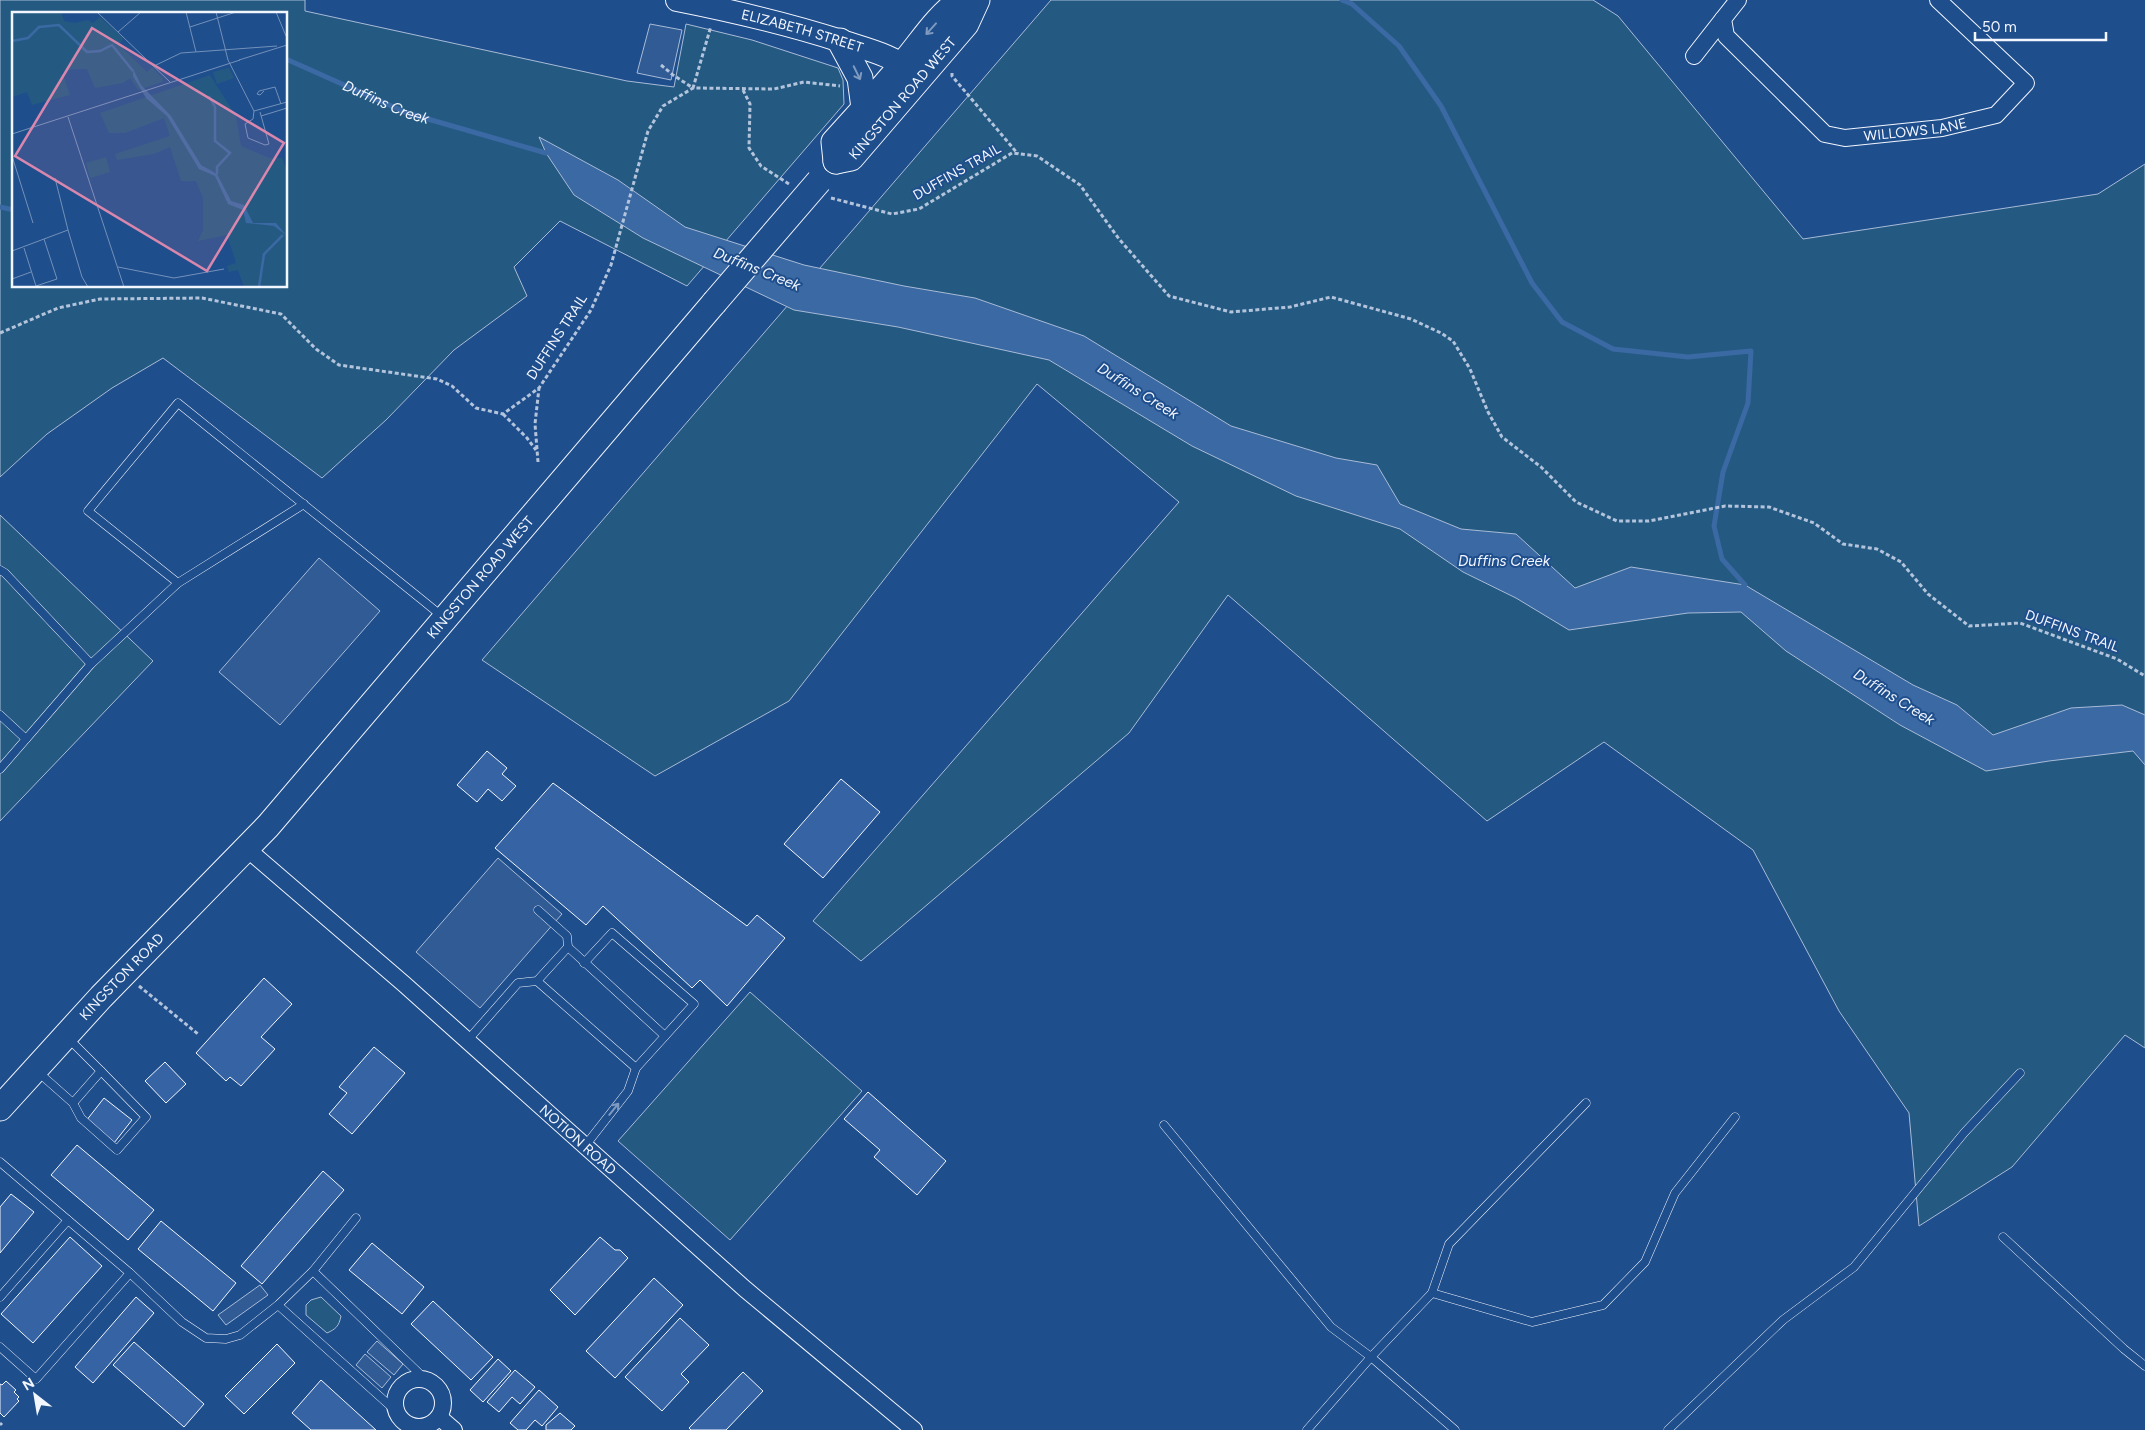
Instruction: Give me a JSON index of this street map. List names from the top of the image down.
{
  "streets": {
    "main road": ["KINGSTON ROAD WEST", "KINGSTON ROAD"],
    "street": ["ELIZABETH STREET", "WILLOWS LANE", "NOTION ROAD"],
    "path": ["DUFFINS TRAIL"]
  },
  "crossings": [
    ["ELIZABETH STREET", "KINGSTON ROAD WEST"],
    ["KINGSTON ROAD WEST", "KINGSTON ROAD"],
    ["KINGSTON ROAD WEST", "NOTION ROAD"],
    ["KINGSTON ROAD", "NOTION ROAD"]
  ],
  "water": ["Duffins Creek"],
  "scale_bar": "50 m",
  "north": "top left"
}
